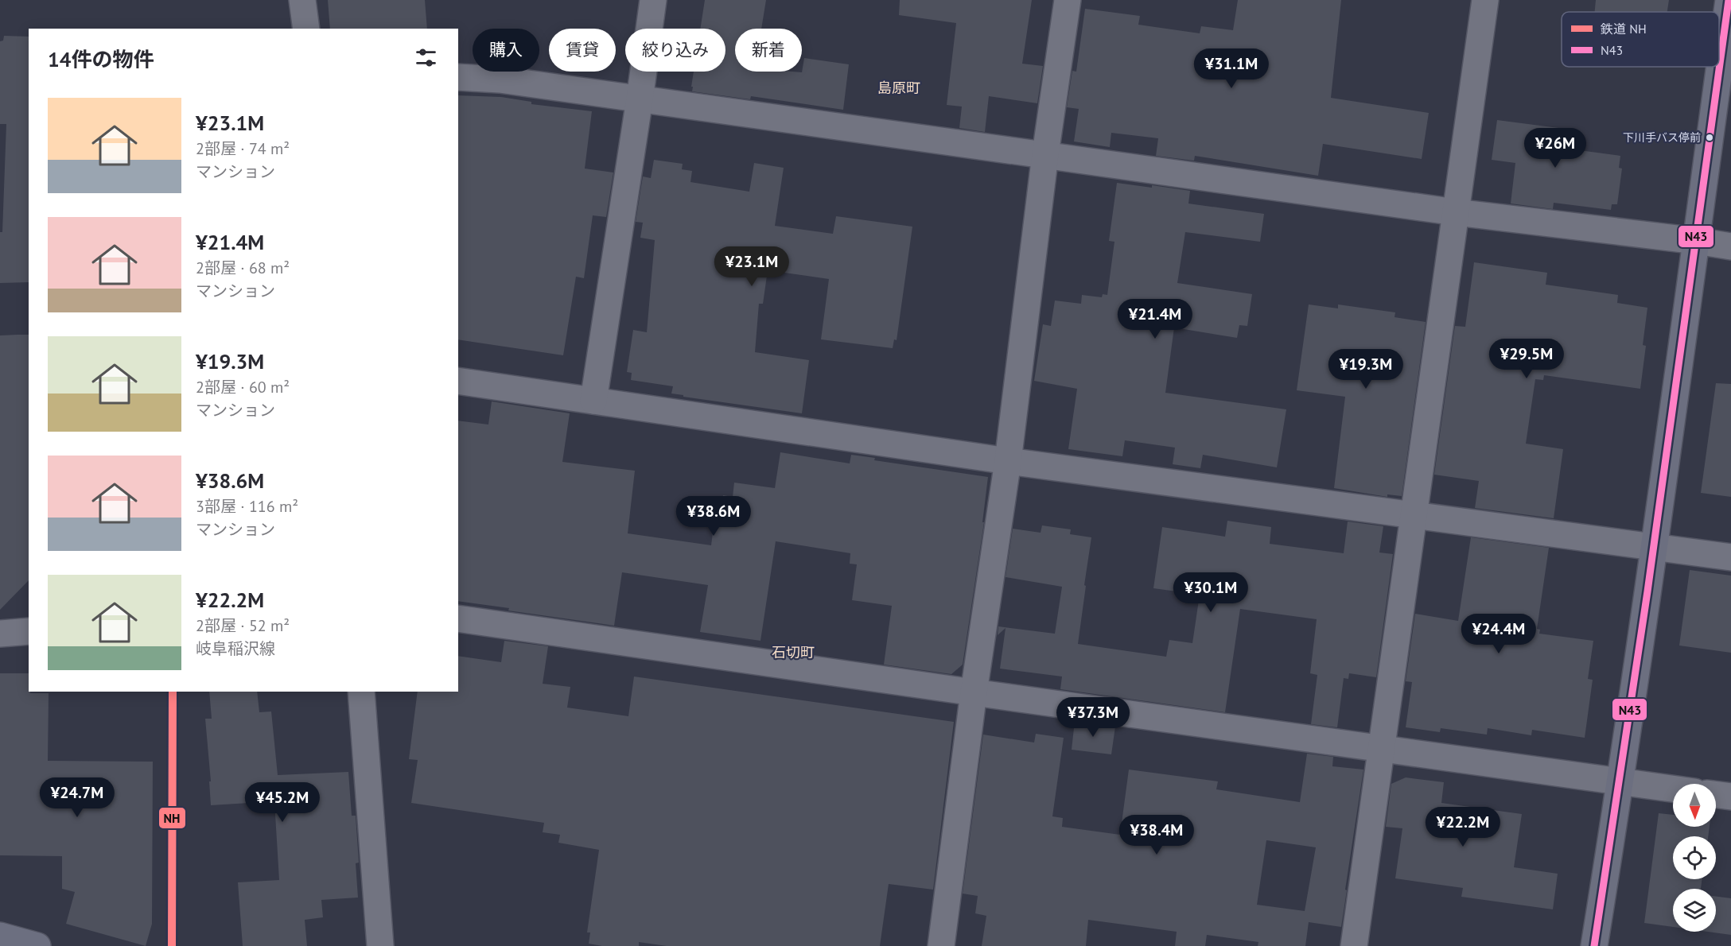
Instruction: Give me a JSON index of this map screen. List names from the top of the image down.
{
  "districts": ["島原町", "石切町"],
  "places": ["下川手バス停前"],
  "lines": ["transit line N43", "rail line NH"],
  "legend": ["鉄道 NH", "N43"],
  "north": "bottom",
  "page": {
    "chip": [
      "購入",
      "賃貸",
      "絞り込み",
      "新着"
    ],
    "heading": "14件の物件",
    "price": [
      "¥31.1M",
      "¥26M",
      "¥23.1M",
      "¥21.4M",
      "¥29.5M",
      "¥19.3M",
      "¥38.6M",
      "¥30.1M",
      "¥24.4M",
      "¥37.3M",
      "¥24.7M",
      "¥45.2M",
      "¥22.2M",
      "¥38.4M"
    ],
    "list": [
      {
        "name": "¥23.1M",
        "note": "2部屋 · 74 m² · マンション"
      },
      {
        "name": "¥21.4M",
        "note": "2部屋 · 68 m² · マンション"
      },
      {
        "name": "¥19.3M",
        "note": "2部屋 · 60 m² · マンション"
      },
      {
        "name": "¥38.6M",
        "note": "3部屋 · 116 m² · マンション"
      },
      {
        "name": "¥22.2M",
        "note": "2部屋 · 52 m² · 岐阜稲沢線"
      }
    ]
  }
}
